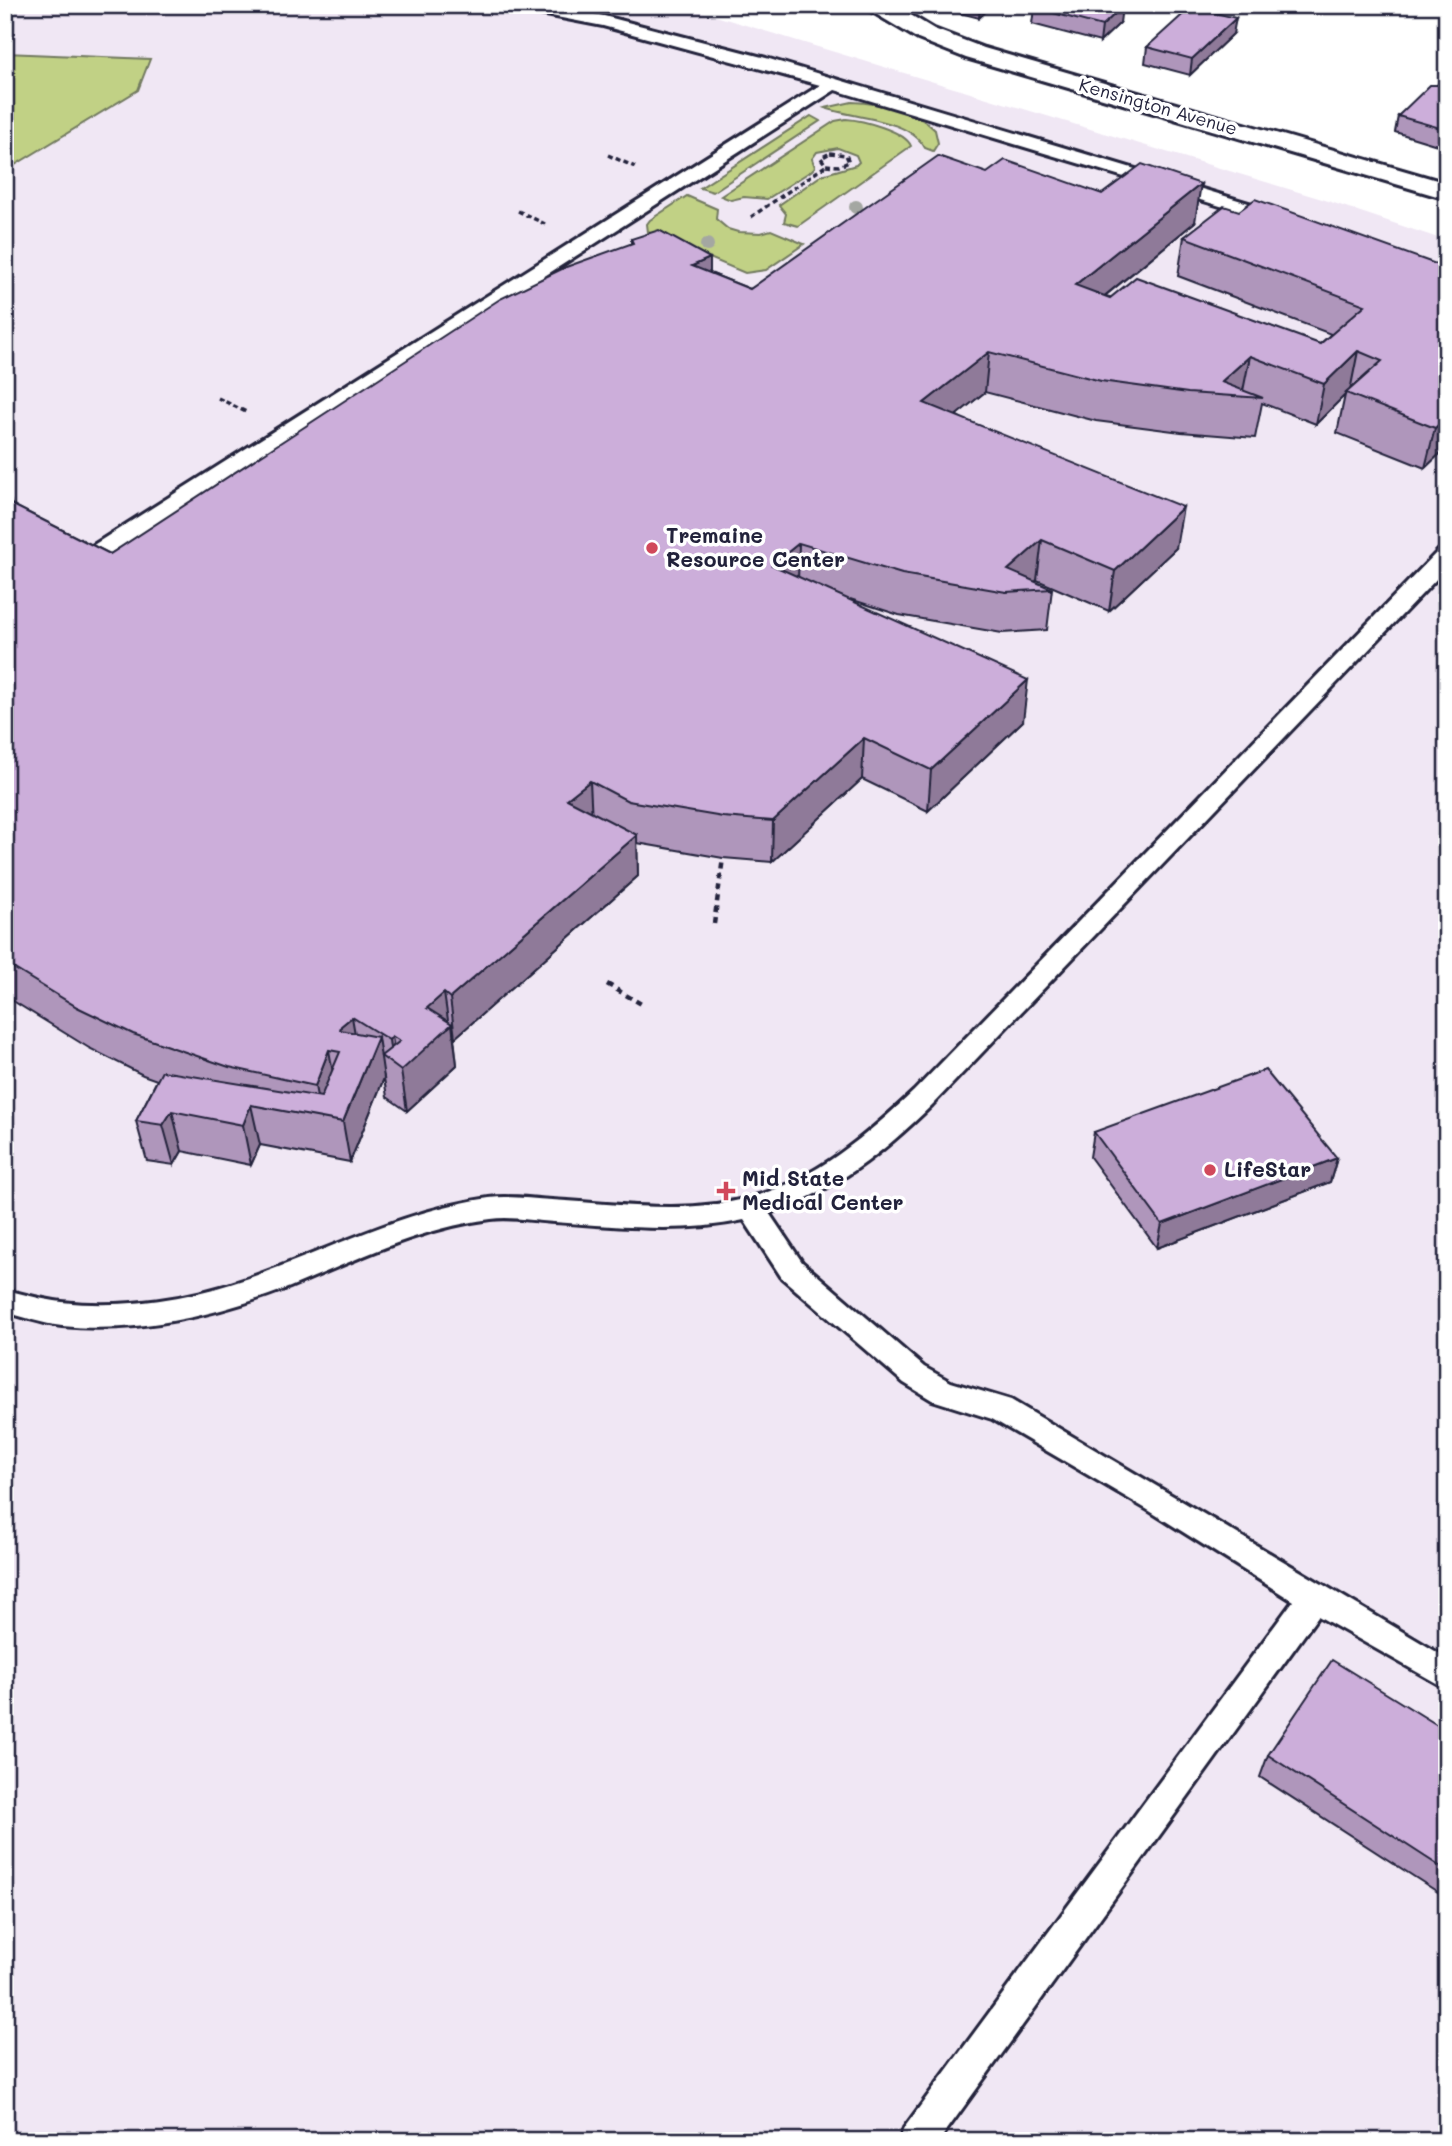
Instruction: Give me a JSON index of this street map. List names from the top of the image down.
{
  "streets": {
    "main road": ["Kensington Avenue"]
  },
  "places": {
    "other": ["Tremaine Resource Center", "LifeStar"],
    "health": ["Mid State Medical Center"]
  }
}
